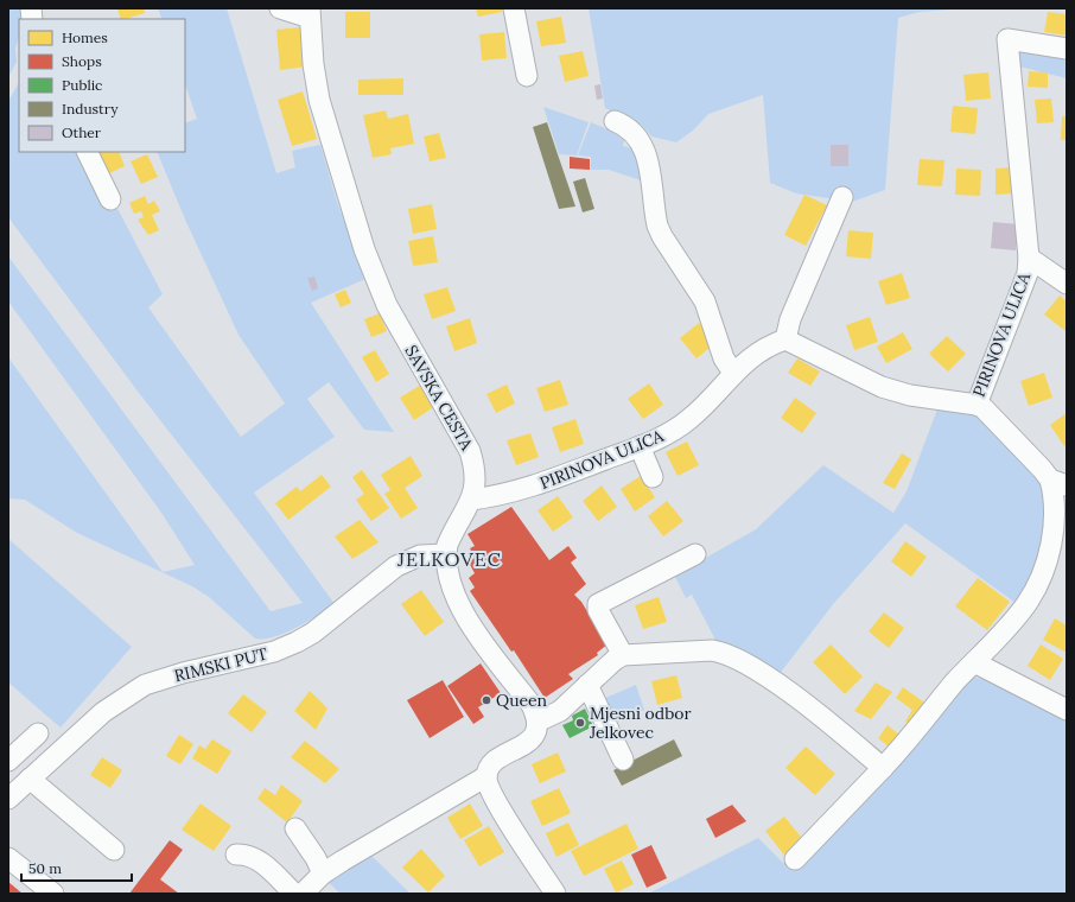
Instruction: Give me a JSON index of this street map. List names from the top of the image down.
{
  "streets": {
    "street": ["PIRINOVA ULICA", "SAVSKA CESTA", "RIMSKI PUT"]
  },
  "crossings": [
    ["PIRINOVA ULICA", "SAVSKA CESTA"],
    ["SAVSKA CESTA", "RIMSKI PUT"]
  ],
  "districts": ["JELKOVEC"],
  "places": ["Queen", "Mjesni odbor Jelkovec"],
  "legend": [
    "Homes",
    "Shops",
    "Public",
    "Industry",
    "Other"
  ],
  "scale_bar": "50 m"
}
